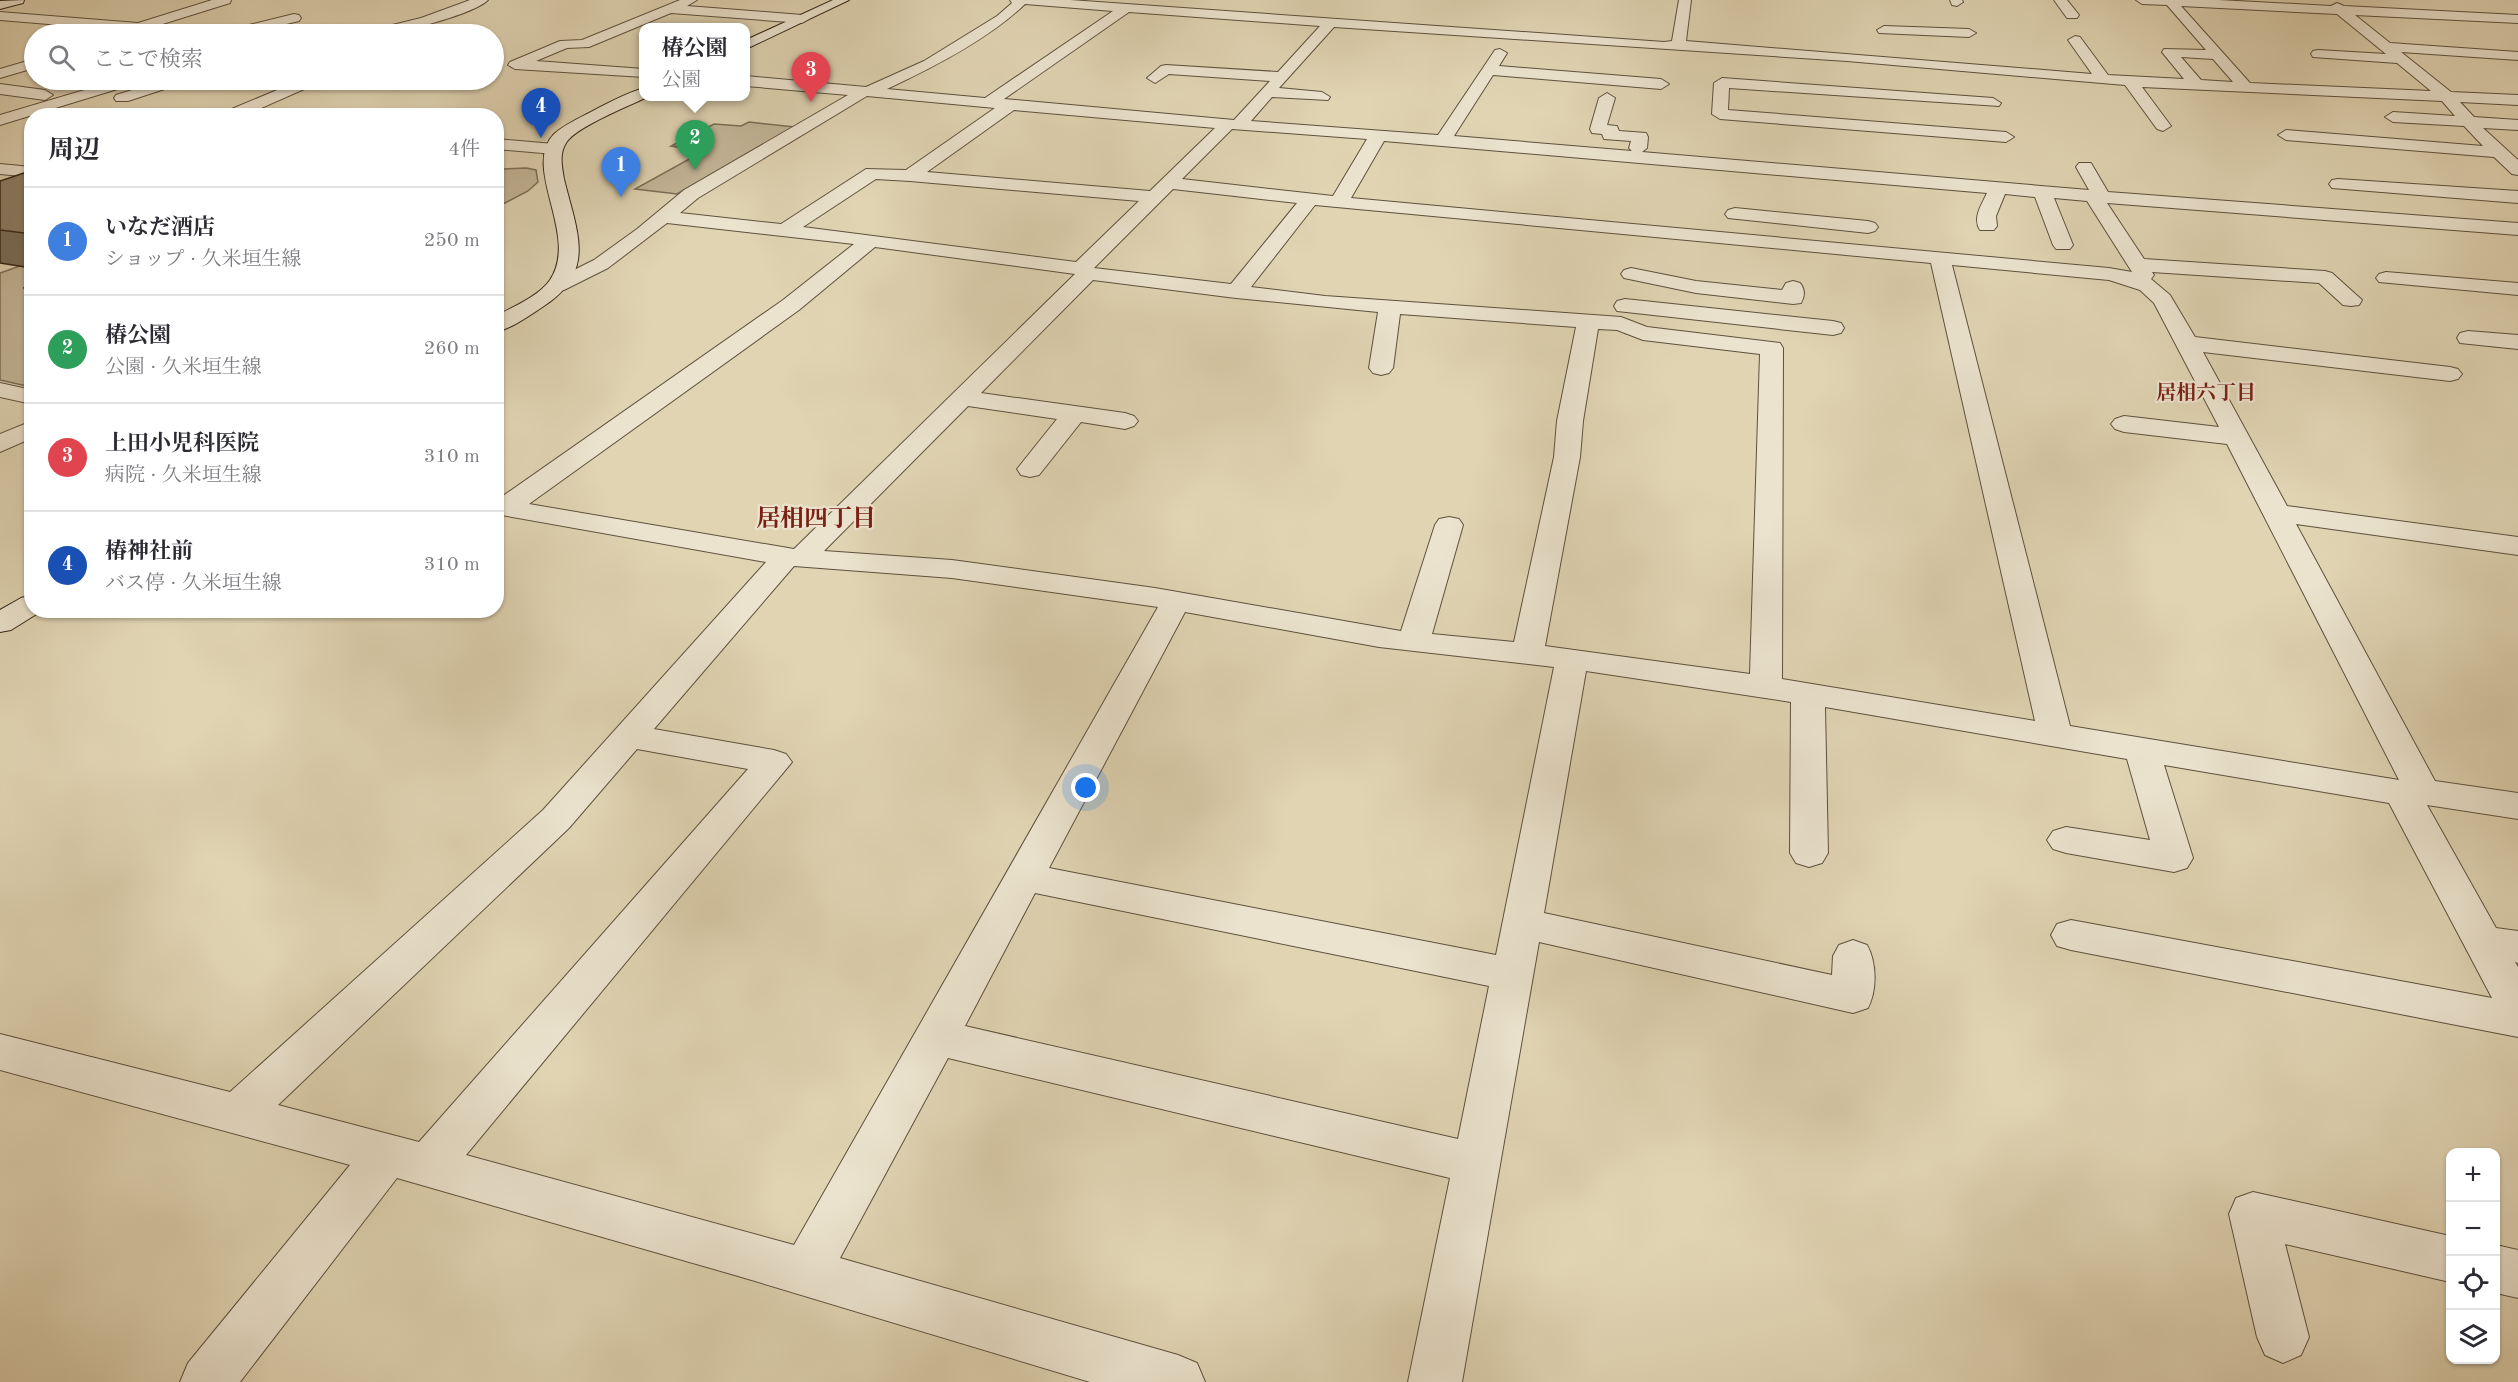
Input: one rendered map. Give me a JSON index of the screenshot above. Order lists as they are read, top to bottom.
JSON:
{
  "districts": ["居相六丁目", "居相四丁目"],
  "page": {
    "popup": ["椿公園", "公園"],
    "search": "ここで検索",
    "pins": [
      "3",
      "4",
      "2",
      "1"
    ],
    "heading": ["周辺", "4件"],
    "list": [
      {
        "mark": "1",
        "name": "いなだ酒店",
        "note": "ショップ · 久米垣生線",
        "value": "250 m"
      },
      {
        "mark": "2",
        "name": "椿公園",
        "note": "公園 · 久米垣生線",
        "value": "260 m"
      },
      {
        "mark": "3",
        "name": "上田小児科医院",
        "note": "病院 · 久米垣生線",
        "value": "310 m"
      },
      {
        "mark": "4",
        "name": "椿神社前",
        "note": "バス停 · 久米垣生線",
        "value": "310 m"
      }
    ],
    "map_buttons": ["+", "−"]
  }
}
